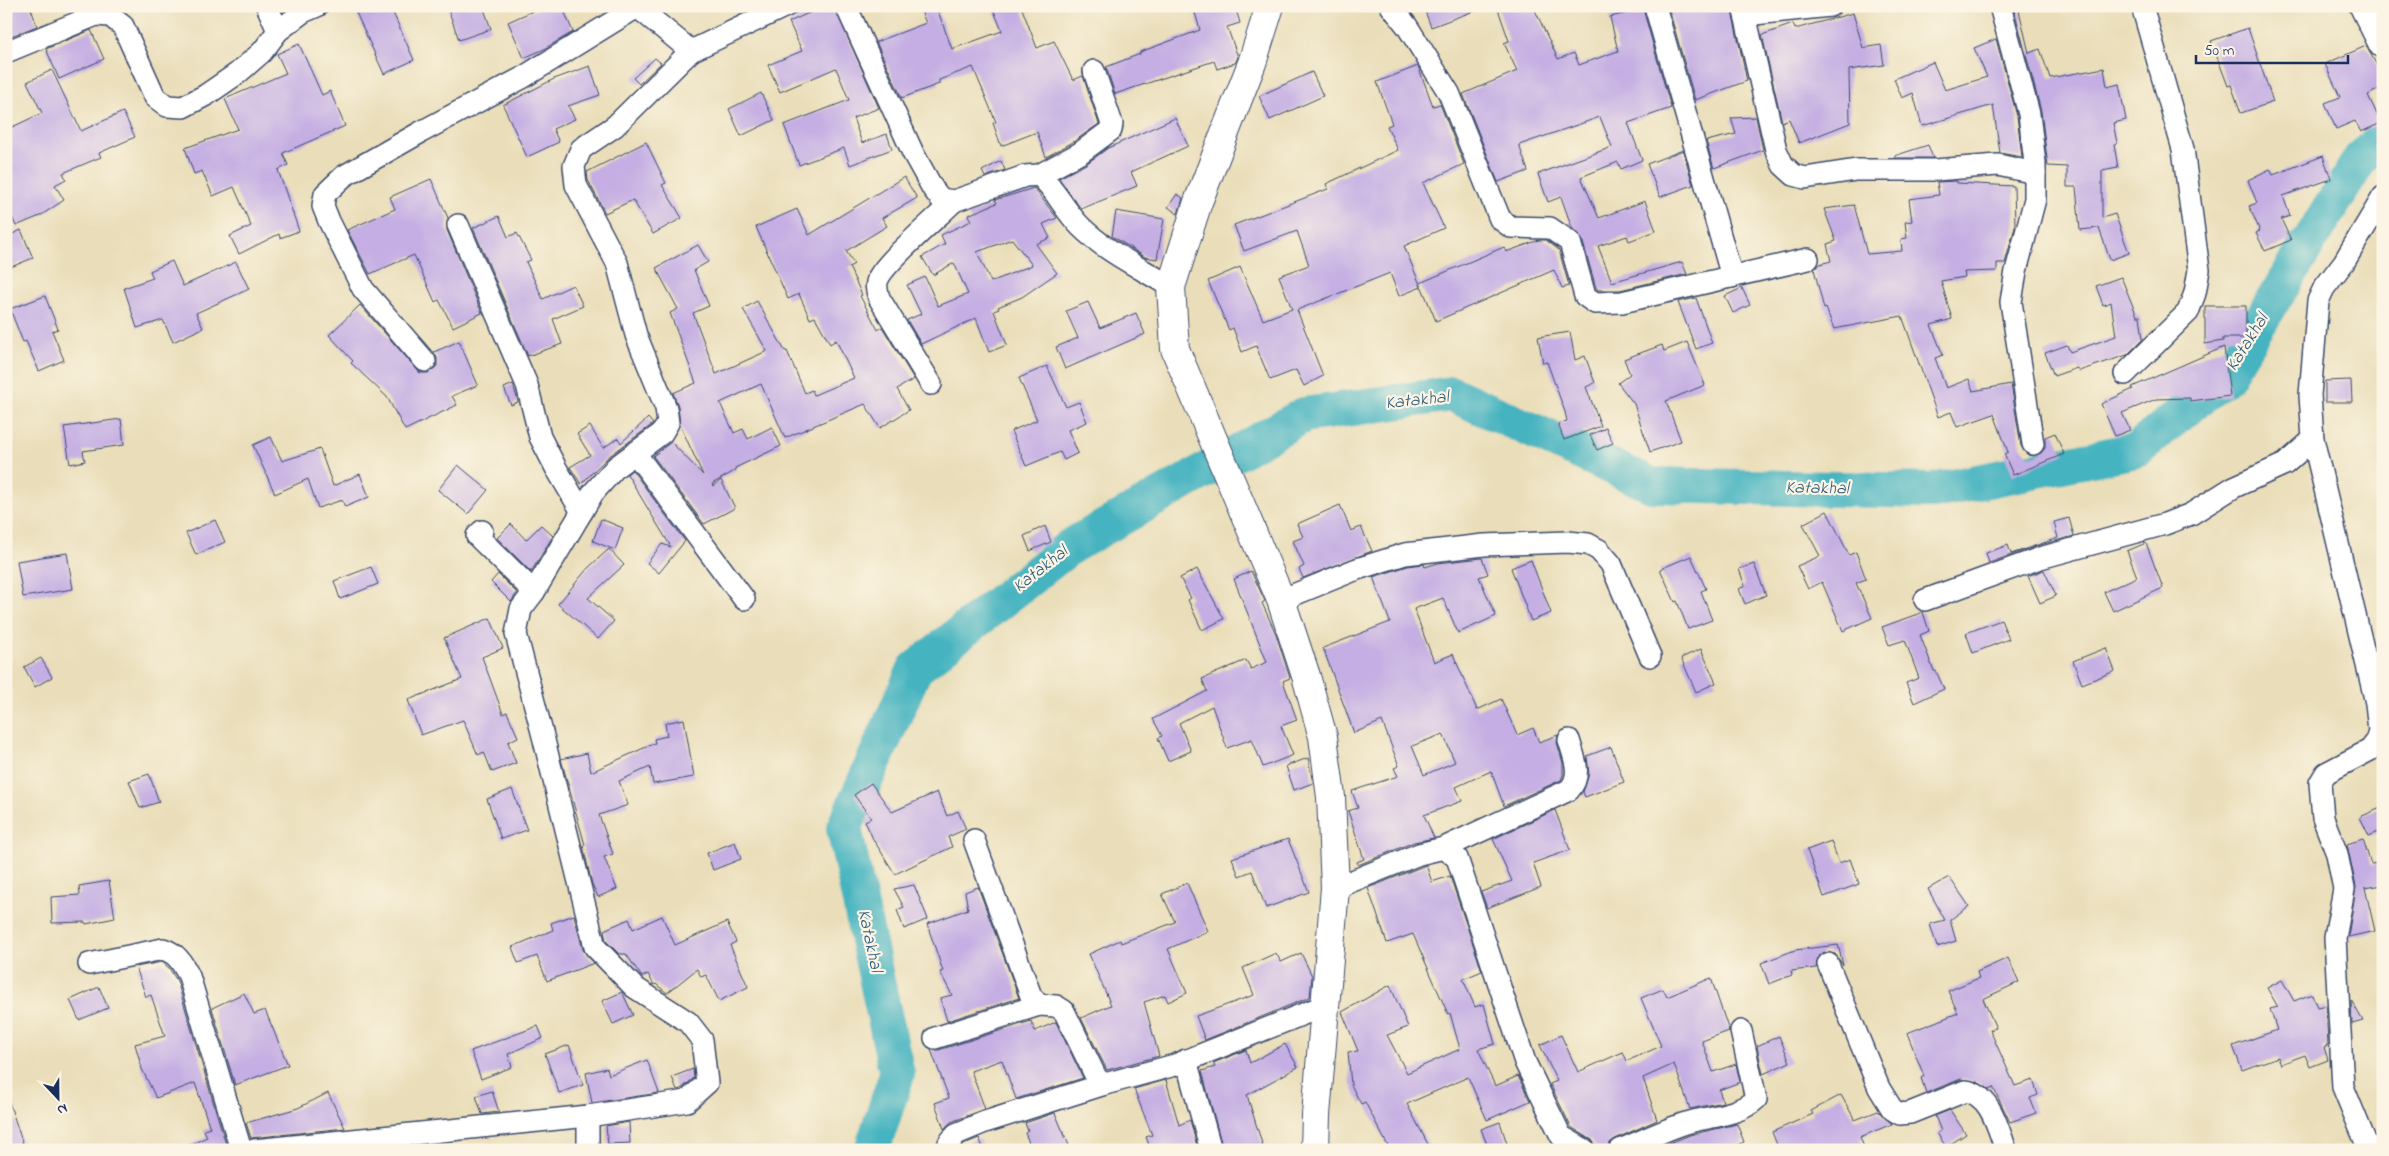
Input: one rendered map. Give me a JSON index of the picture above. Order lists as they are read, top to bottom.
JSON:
{
  "water": ["Katakhal"],
  "scale_bar": "50 m",
  "north": "bottom"
}
